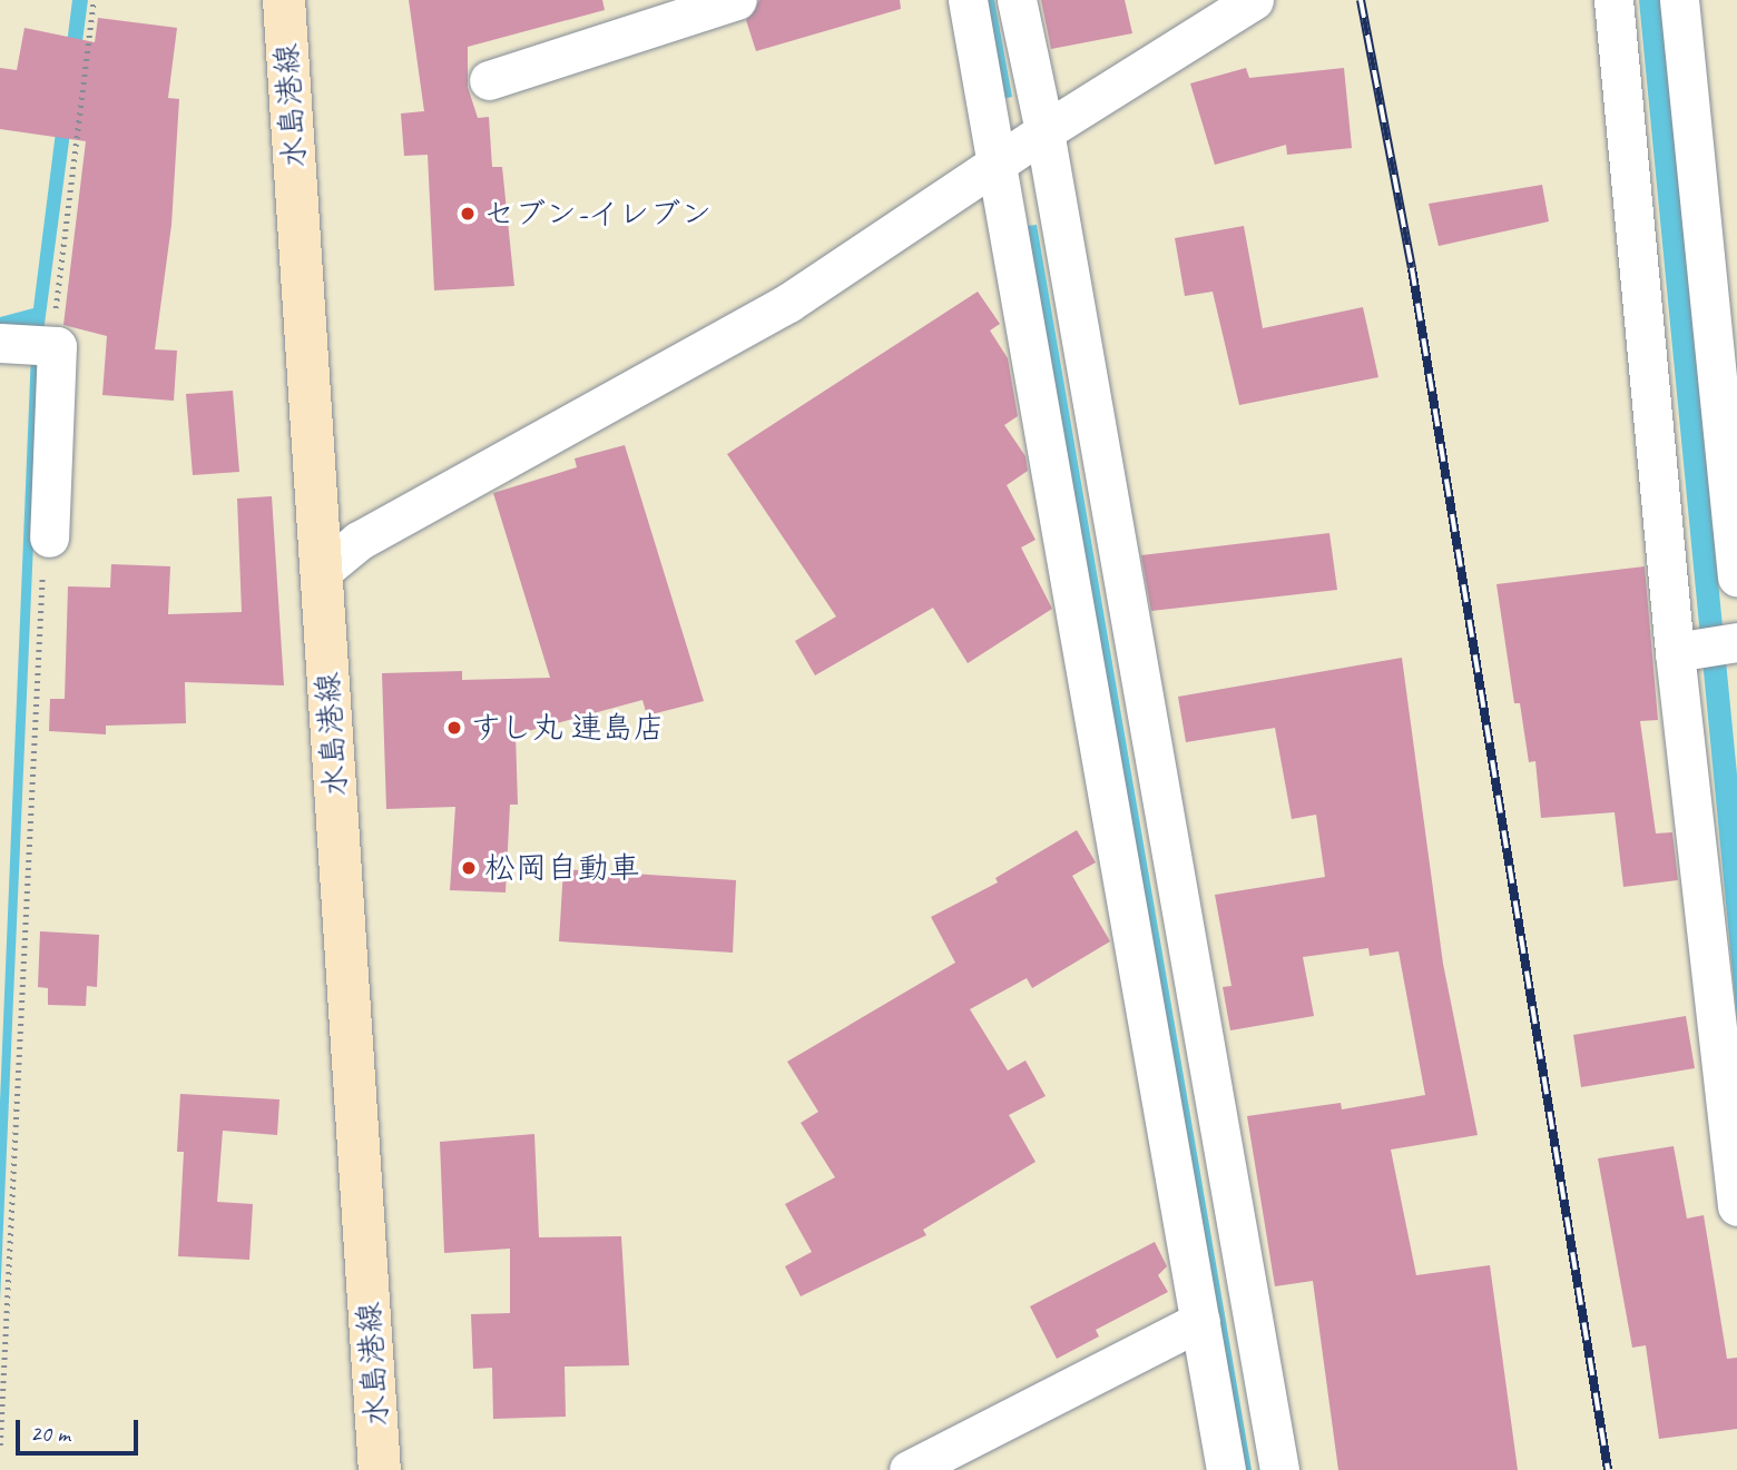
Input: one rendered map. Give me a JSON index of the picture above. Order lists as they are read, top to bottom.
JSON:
{
  "streets": {
    "main road": ["水島港線"]
  },
  "places": ["セブン-イレブン", "すし丸 連島店", "松岡自動車"],
  "scale_bar": "20 m"
}
